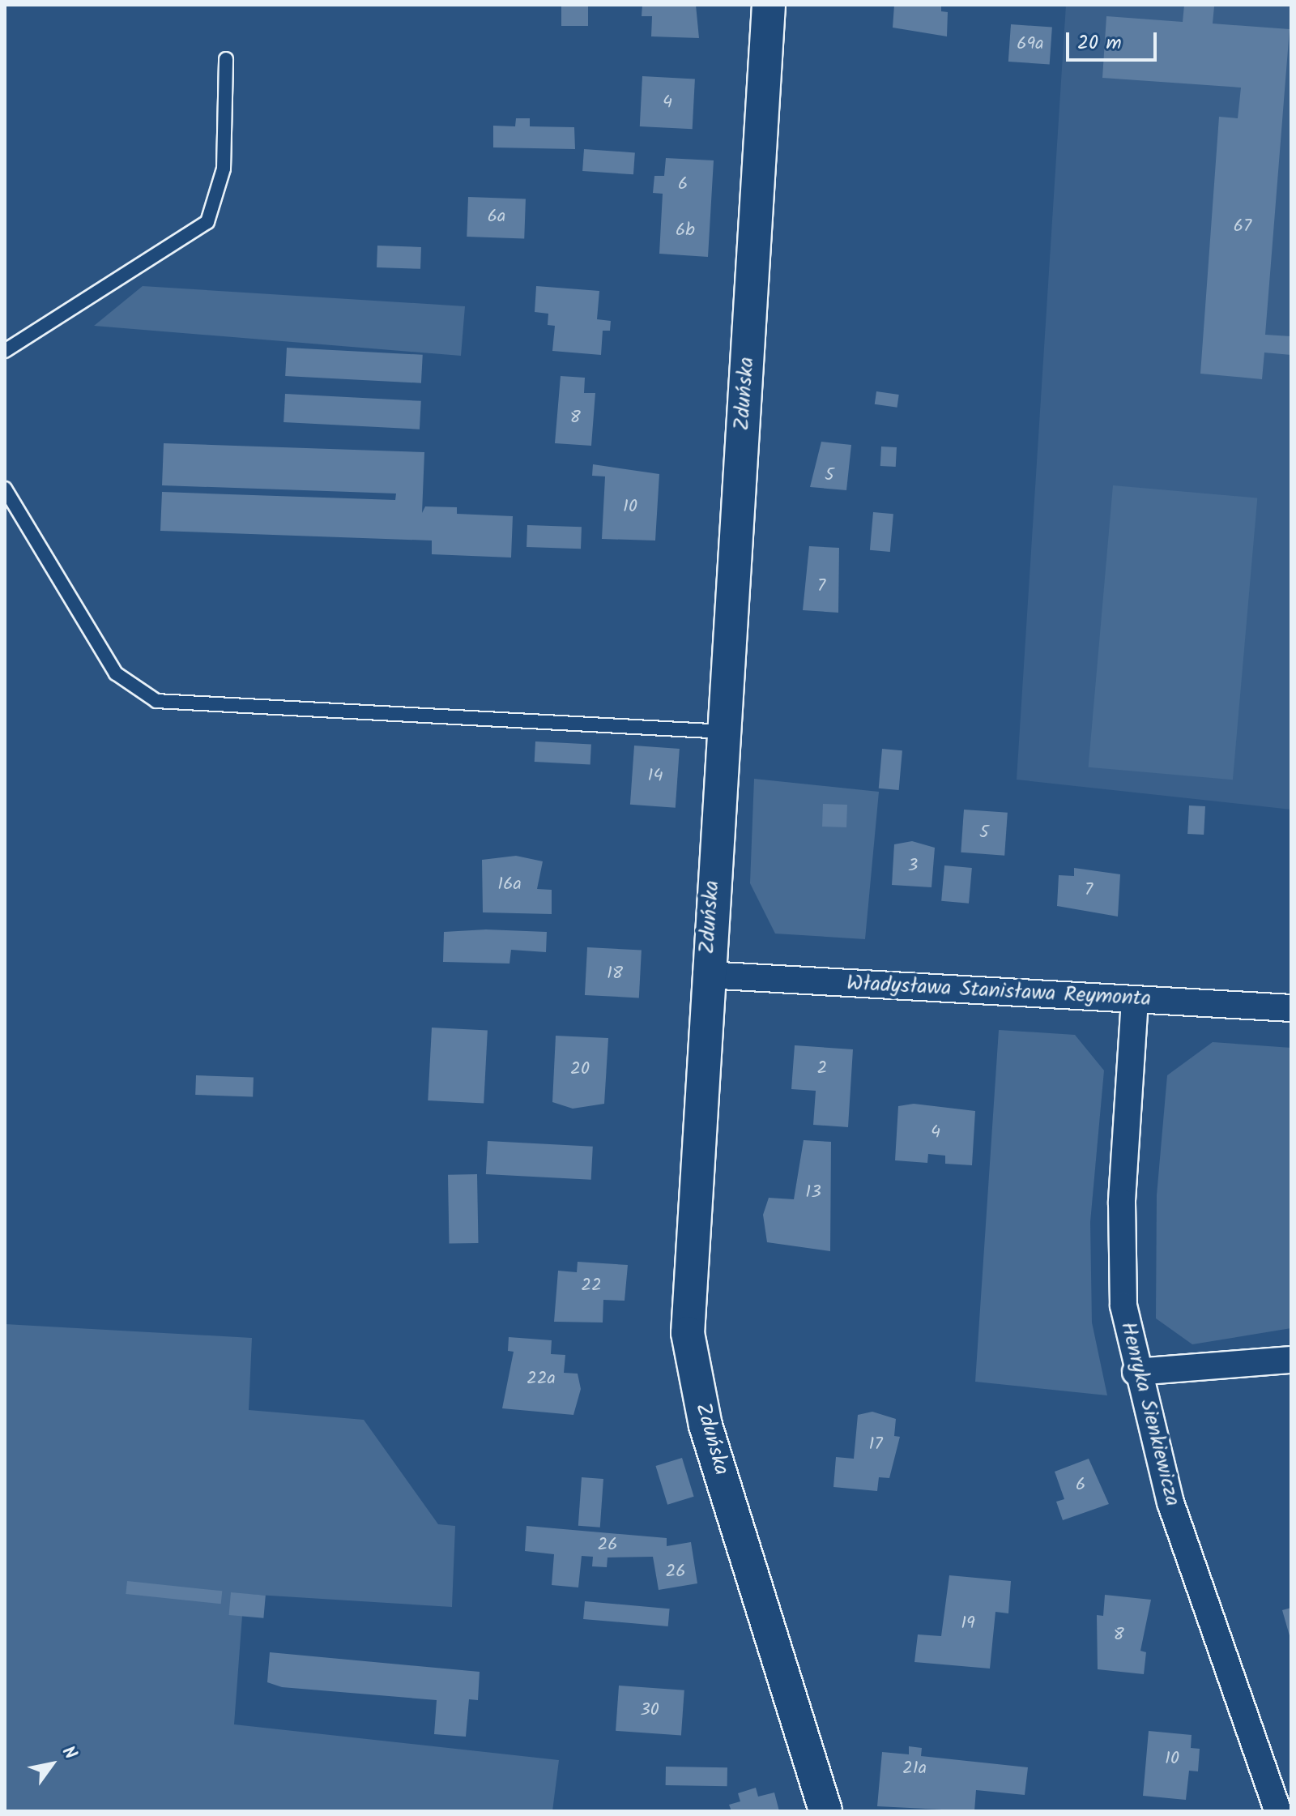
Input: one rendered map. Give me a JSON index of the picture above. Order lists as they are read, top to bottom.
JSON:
{
  "streets": {
    "street": ["Zduńska", "Władysława Stanisława Reymonta", "Henryka Sienkiewicza"]
  },
  "crossings": [
    ["Zduńska", "Władysława Stanisława Reymonta"],
    ["Władysława Stanisława Reymonta", "Henryka Sienkiewicza"]
  ],
  "house_numbers": [
    "69a",
    "4",
    "6",
    "6a",
    "67",
    "6b",
    "8",
    "5",
    "10",
    "7",
    "14",
    "5",
    "3",
    "16a",
    "7",
    "18",
    "2",
    "20",
    "4",
    "13",
    "22",
    "22a",
    "17",
    "6",
    "26",
    "26",
    "19",
    "8",
    "30",
    "10",
    "21a"
  ],
  "scale_bar": "20 m",
  "north": "top right"
}
